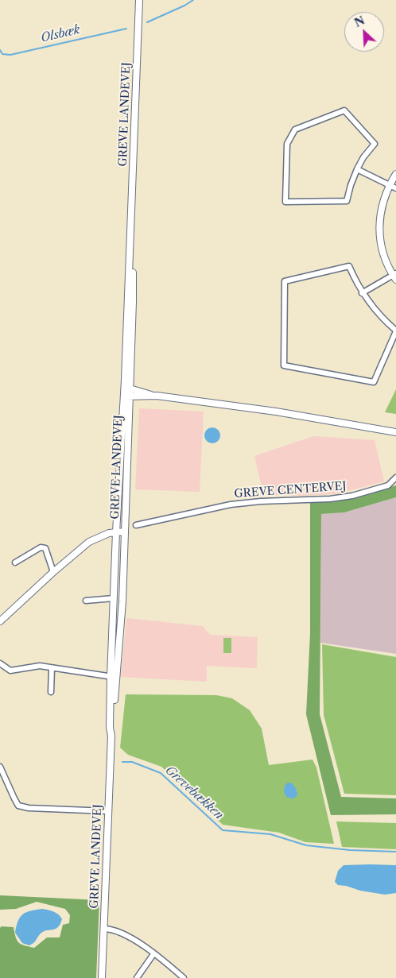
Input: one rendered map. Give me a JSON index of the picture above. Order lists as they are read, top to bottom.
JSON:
{
  "streets": {
    "street": ["GREVE LANDEVEJ", "GREVE CENTERVEJ"]
  },
  "water": ["Olsbæk", "Grevebækken"],
  "north": "top left"
}
